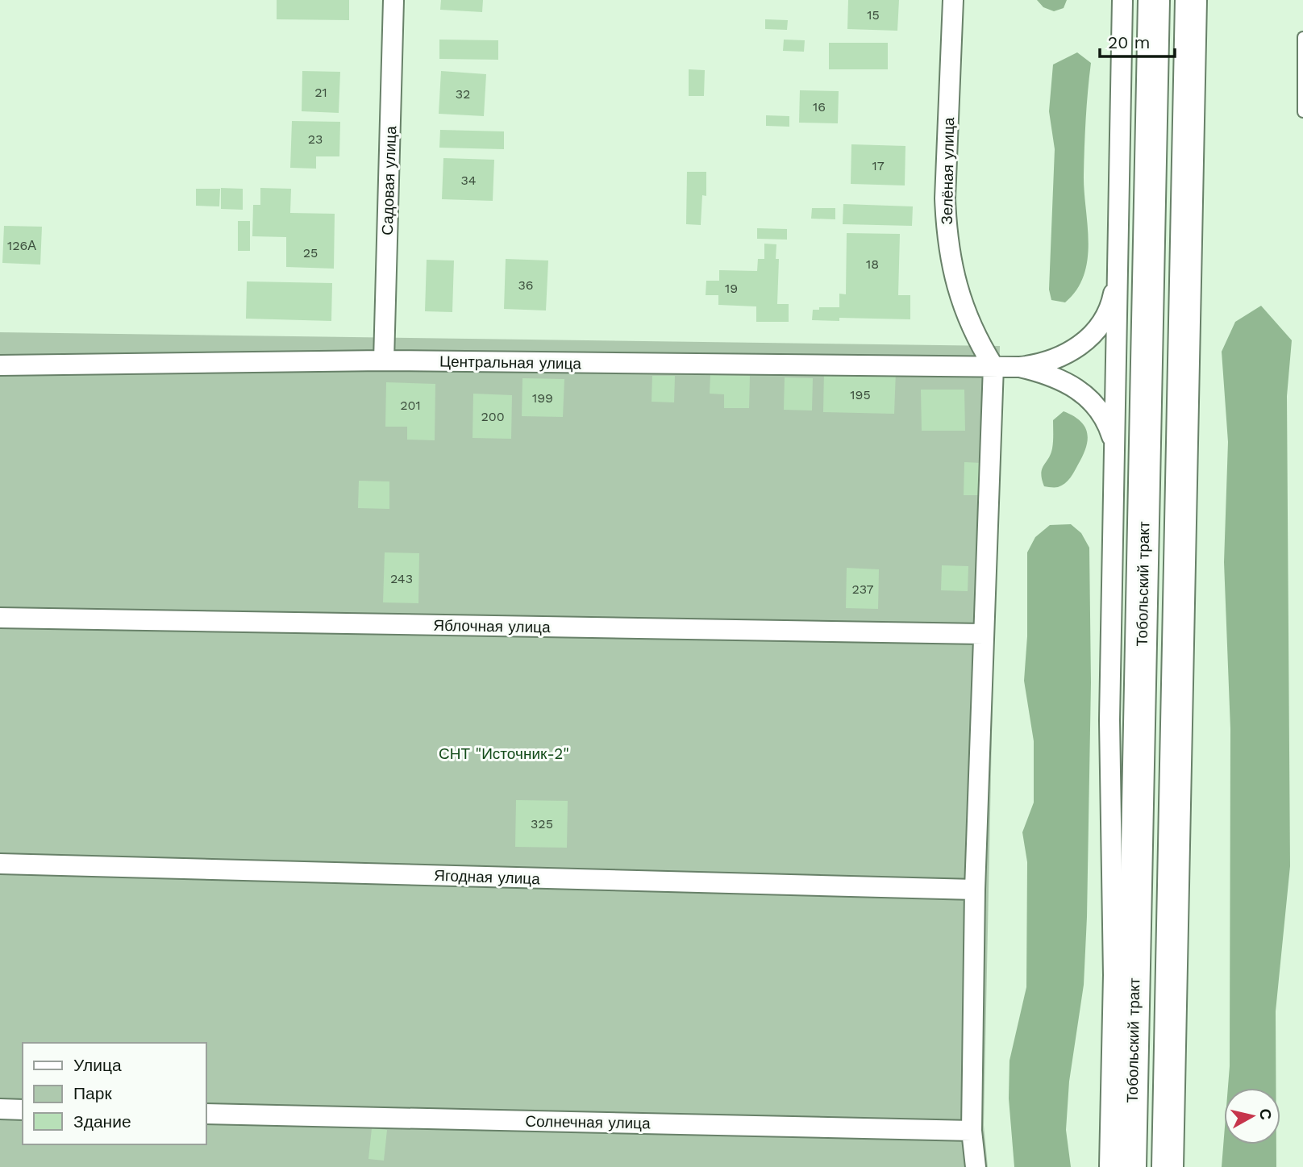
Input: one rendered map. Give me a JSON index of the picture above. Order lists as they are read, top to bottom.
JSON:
{
  "streets": {
    "highway": ["Тобольский тракт"],
    "street": [
      "Зелёная улица",
      "Садовая улица",
      "Центральная улица",
      "Яблочная улица",
      "Ягодная улица",
      "Солнечная улица"
    ]
  },
  "crossings": [
    ["Зелёная улица", "Центральная улица"],
    ["Садовая улица", "Центральная улица"]
  ],
  "parks": ["СНТ \"Источник-2\""],
  "house_numbers": [
    "15",
    "21",
    "32",
    "16",
    "23",
    "17",
    "34",
    "126А",
    "25",
    "18",
    "36",
    "19",
    "195",
    "199",
    "201",
    "200",
    "243",
    "237",
    "325"
  ],
  "legend": ["Улица", "Парк", "Здание"],
  "scale_bar": "20 m",
  "north": "right"
}
